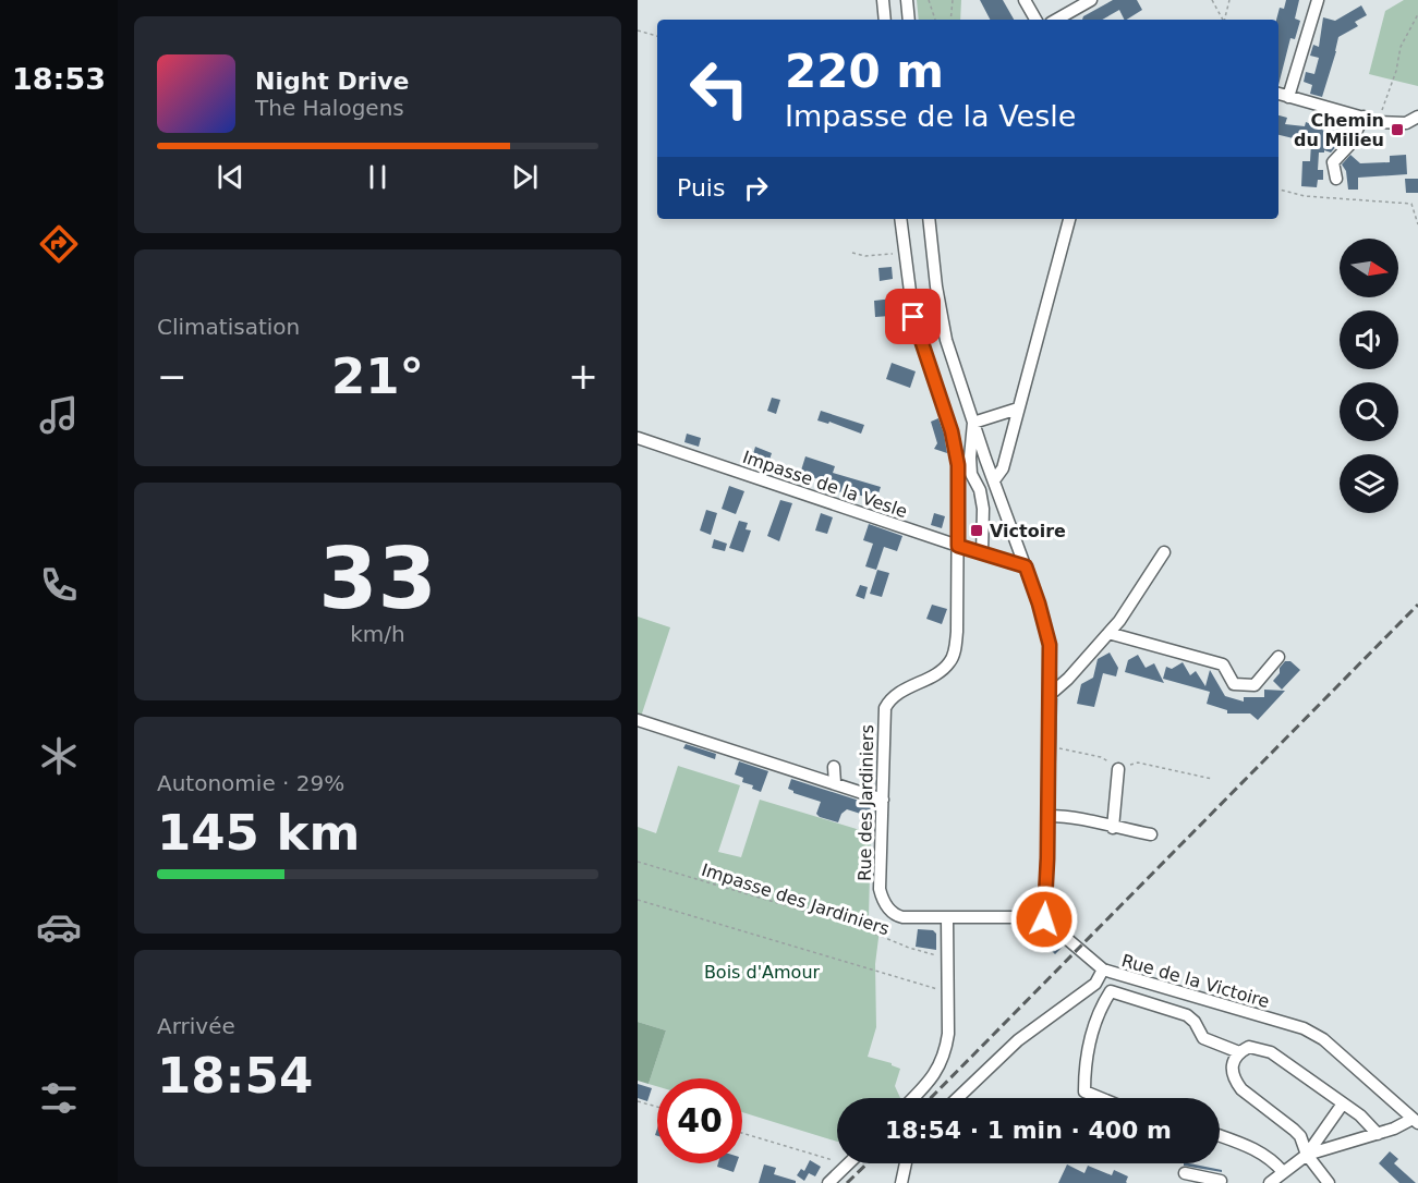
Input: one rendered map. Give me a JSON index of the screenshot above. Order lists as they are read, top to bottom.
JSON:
{
  "streets": {
    "street": ["Impasse de la Vesle", "Rue des Jardiniers", "Rue de la Victoire"],
    "path": ["Impasse des Jardiniers"]
  },
  "crossings": [
    ["Impasse de la Vesle", "Rue des Jardiniers"],
    ["Rue des Jardiniers", "Rue de la Victoire"]
  ],
  "parks": ["Bois d'Amour"],
  "places": {
    "transit": ["Chemin du Milieu", "Victoire"]
  },
  "north": "right",
  "page": {
    "tabs": "18:53",
    "turn": ["220 m", "Impasse de la Vesle"],
    "song": ["Night Drive", "The Halogens"],
    "then": "Puis",
    "tile": [
      "Climatisation",
      ["33", "km/h"],
      ["Autonomie · 29%", "145 km"],
      ["Arrivée", "18:54"]
    ],
    "heat": ["−", "21°", "+"],
    "limit": "40",
    "trip": "18:54 · 1 min · 400 m"
  }
}
